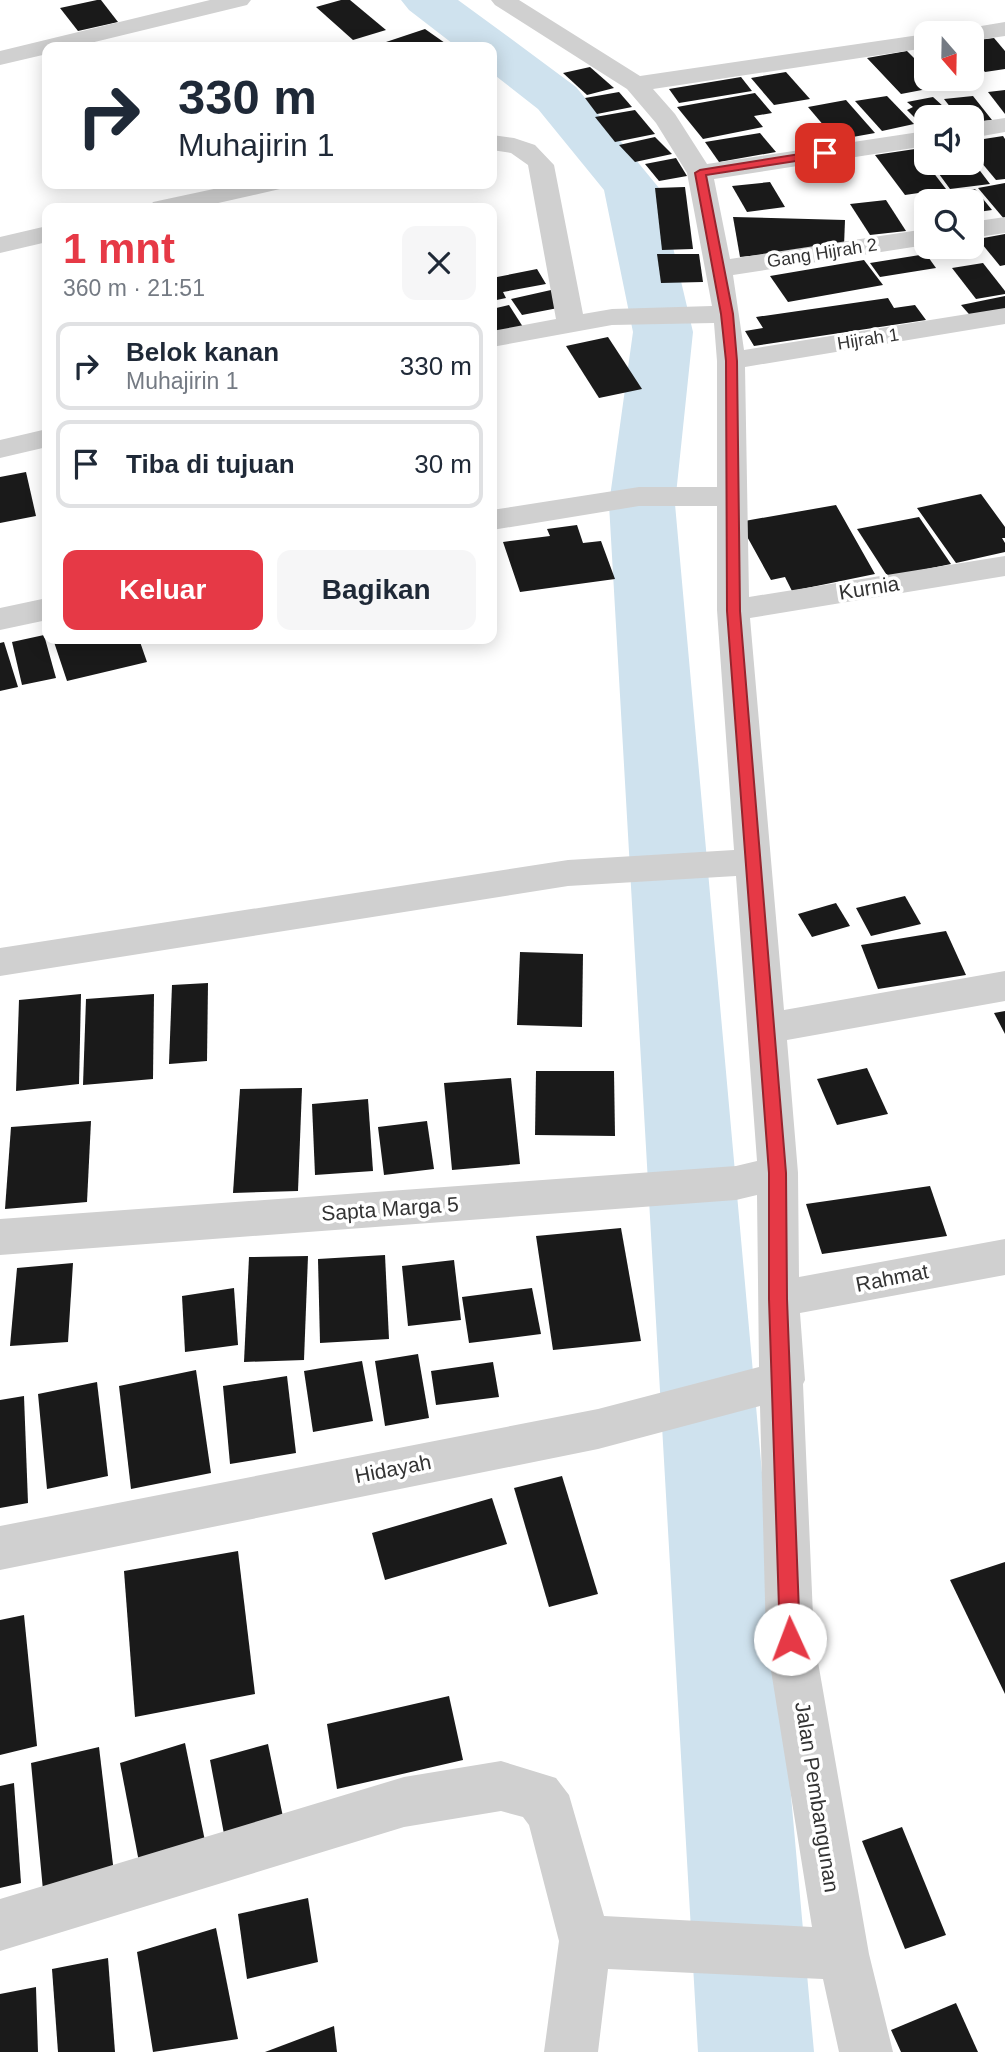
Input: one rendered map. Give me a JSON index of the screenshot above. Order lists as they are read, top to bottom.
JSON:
{
  "streets": {
    "street": [
      "Gang Hijrah 2",
      "Hijrah 1",
      "Kurnia",
      "Sapta Marga 5",
      "Rahmat",
      "Hidayah",
      "Jalan Pembangunan"
    ]
  },
  "crossings": [
    ["Gang Hijrah 2", "Jalan Pembangunan"],
    ["Hijrah 1", "Jalan Pembangunan"],
    ["Kurnia", "Jalan Pembangunan"],
    ["Sapta Marga 5", "Jalan Pembangunan"],
    ["Rahmat", "Jalan Pembangunan"],
    ["Hidayah", "Jalan Pembangunan"]
  ],
  "north": "bottom",
  "page": {
    "turn": ["330 m", "Muhajirin 1"],
    "heading": ["1 mnt", "360 m · 21:51"],
    "list": [
      {
        "name": "Belok kanan",
        "note": "Muhajirin 1",
        "value": "330 m"
      },
      {
        "name": "Tiba di tujuan",
        "value": "30 m"
      }
    ],
    "buttons": ["Keluar", "Bagikan"]
  }
}
